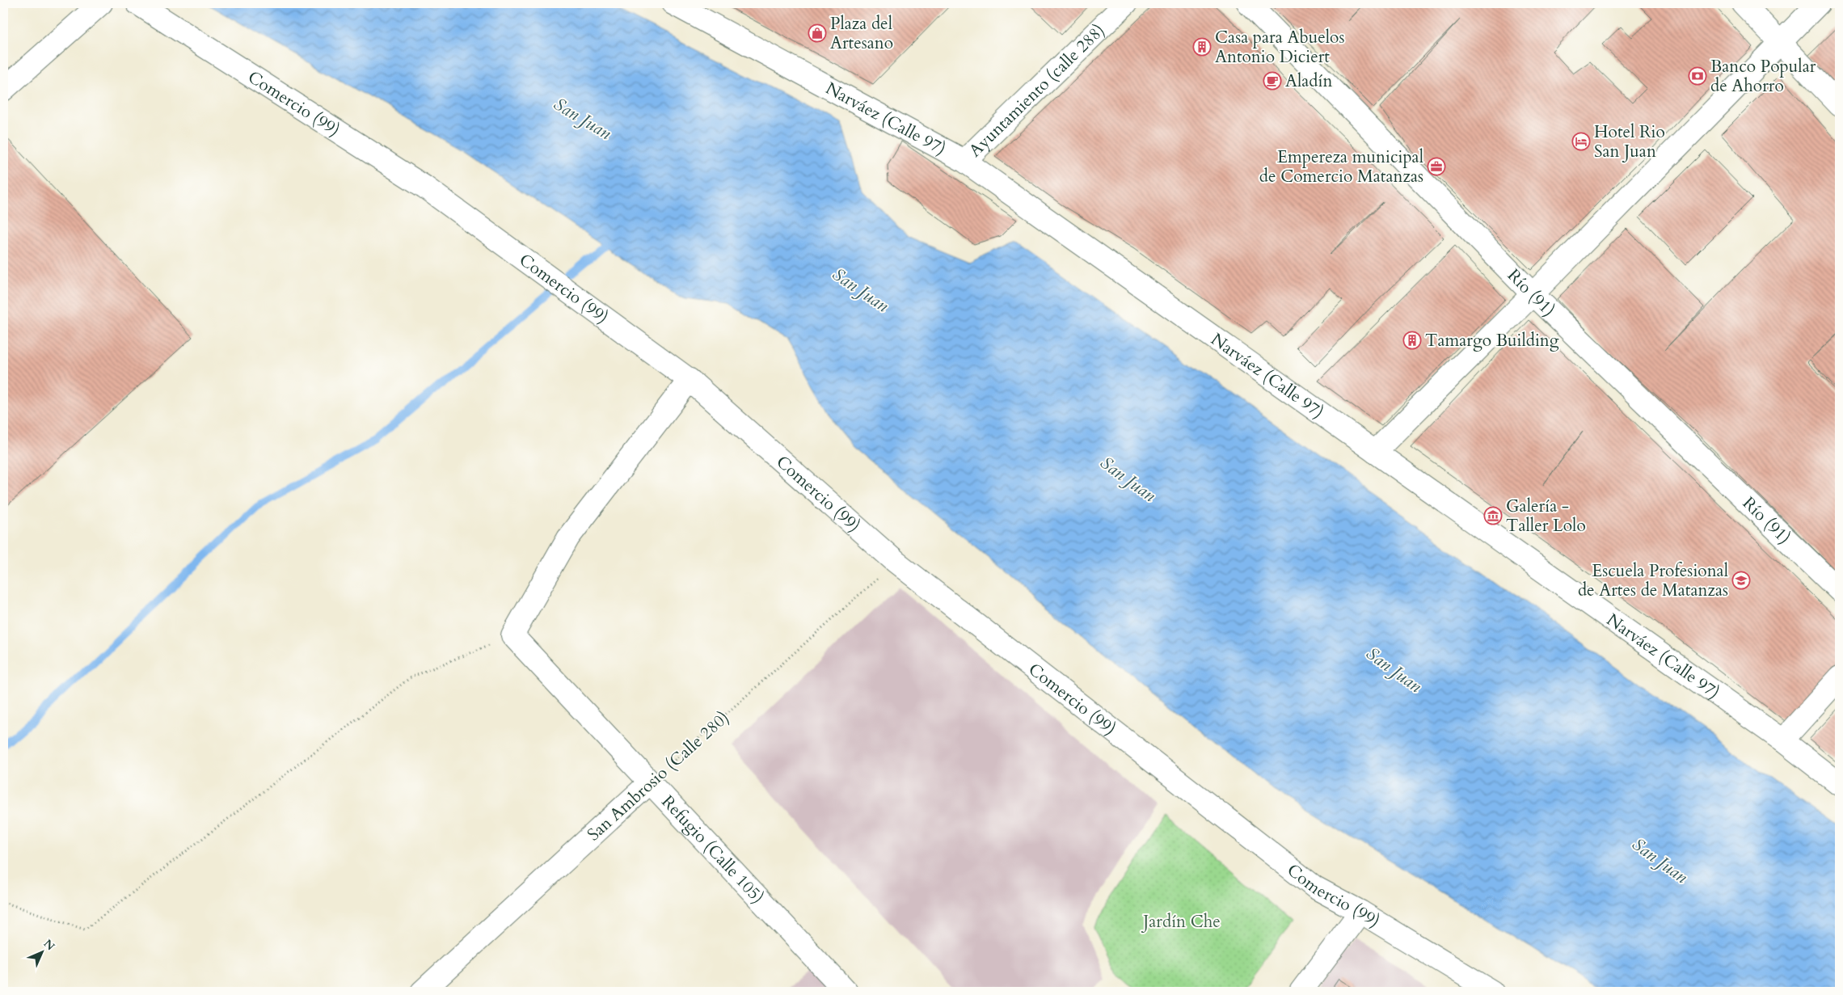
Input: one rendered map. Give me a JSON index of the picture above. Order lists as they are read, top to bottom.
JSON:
{
  "streets": {
    "street": [
      "Ayuntamiento (calle 288)",
      "Comercio (99)",
      "Narváez (Calle 97)",
      "Río (91)",
      "San Ambrosio (Calle 280)",
      "Refugio (Calle 105)"
    ]
  },
  "crossings": [
    ["Ayuntamiento (calle 288)", "Narváez (Calle 97)"],
    ["Comercio (99)", "San Ambrosio (Calle 280)"],
    ["San Ambrosio (Calle 280)", "Refugio (Calle 105)"]
  ],
  "water": ["San Juan"],
  "parks": ["Jardín Che"],
  "places": {
    "shop": ["Plaza del Artesano"],
    "building": ["Casa para Abuelos Antonio Diciert", "Tamargo Building"],
    "bank": ["Banco Popular de Ahorro"],
    "cafe": ["Aladín"],
    "hotel": ["Hotel Rio San Juan"],
    "office": ["Empereza municipal de Comercio Matanzas"],
    "museum": ["Galería - Taller Lolo"],
    "school or university": ["Escuela Profesional de Artes de Matanzas"]
  },
  "north": "top right"
}
